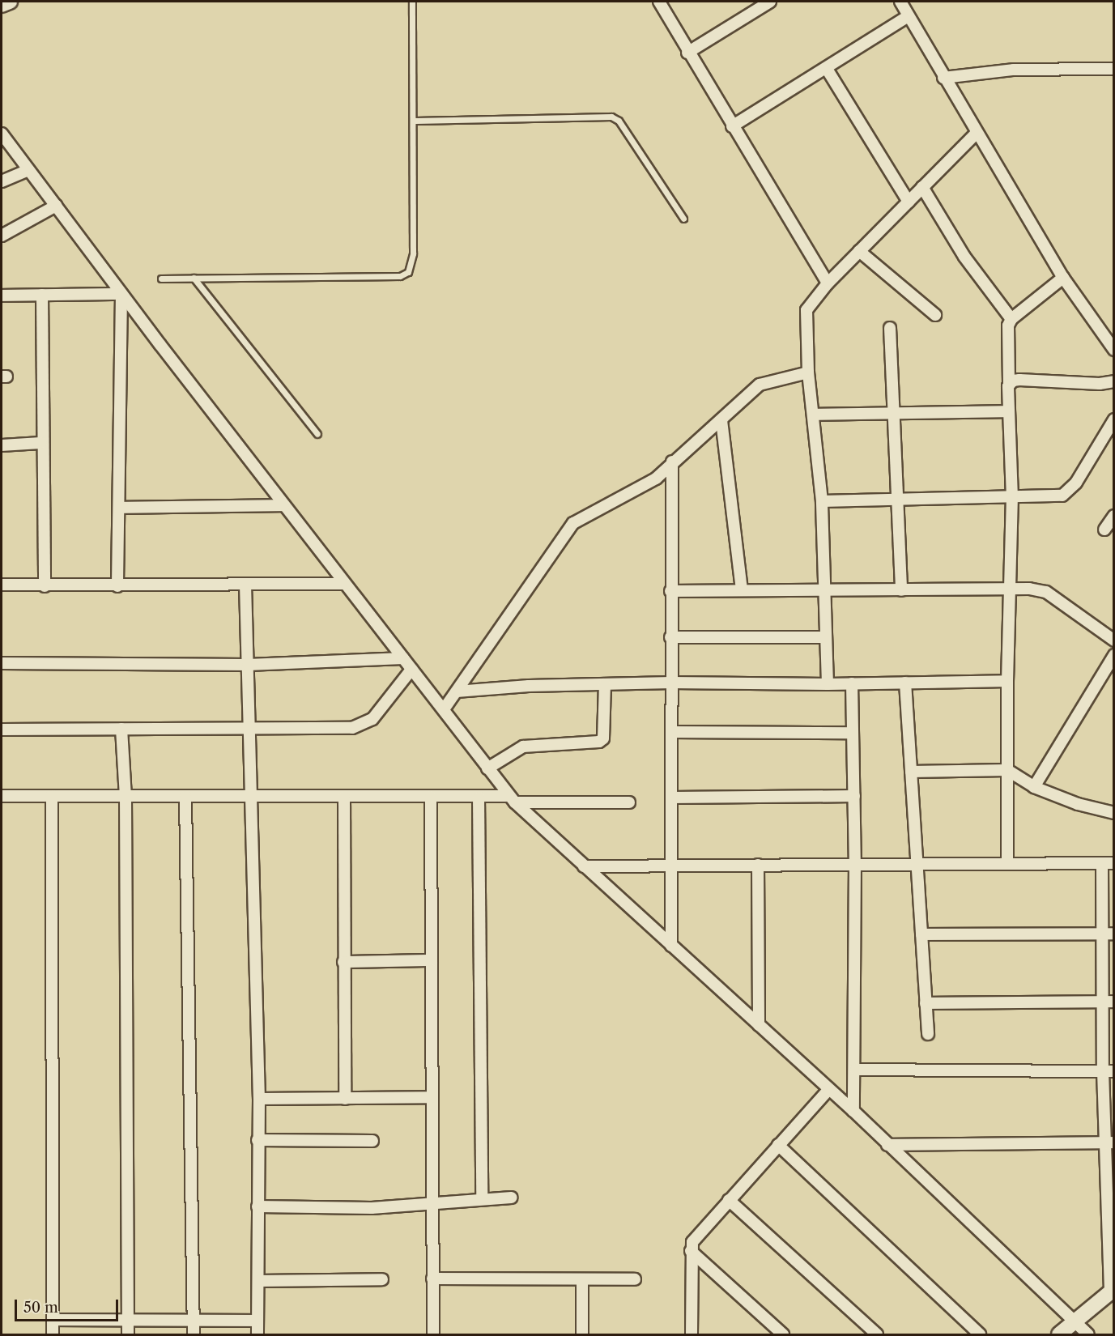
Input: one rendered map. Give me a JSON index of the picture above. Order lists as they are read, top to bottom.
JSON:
{
  "scale_bar": "50 m"
}
